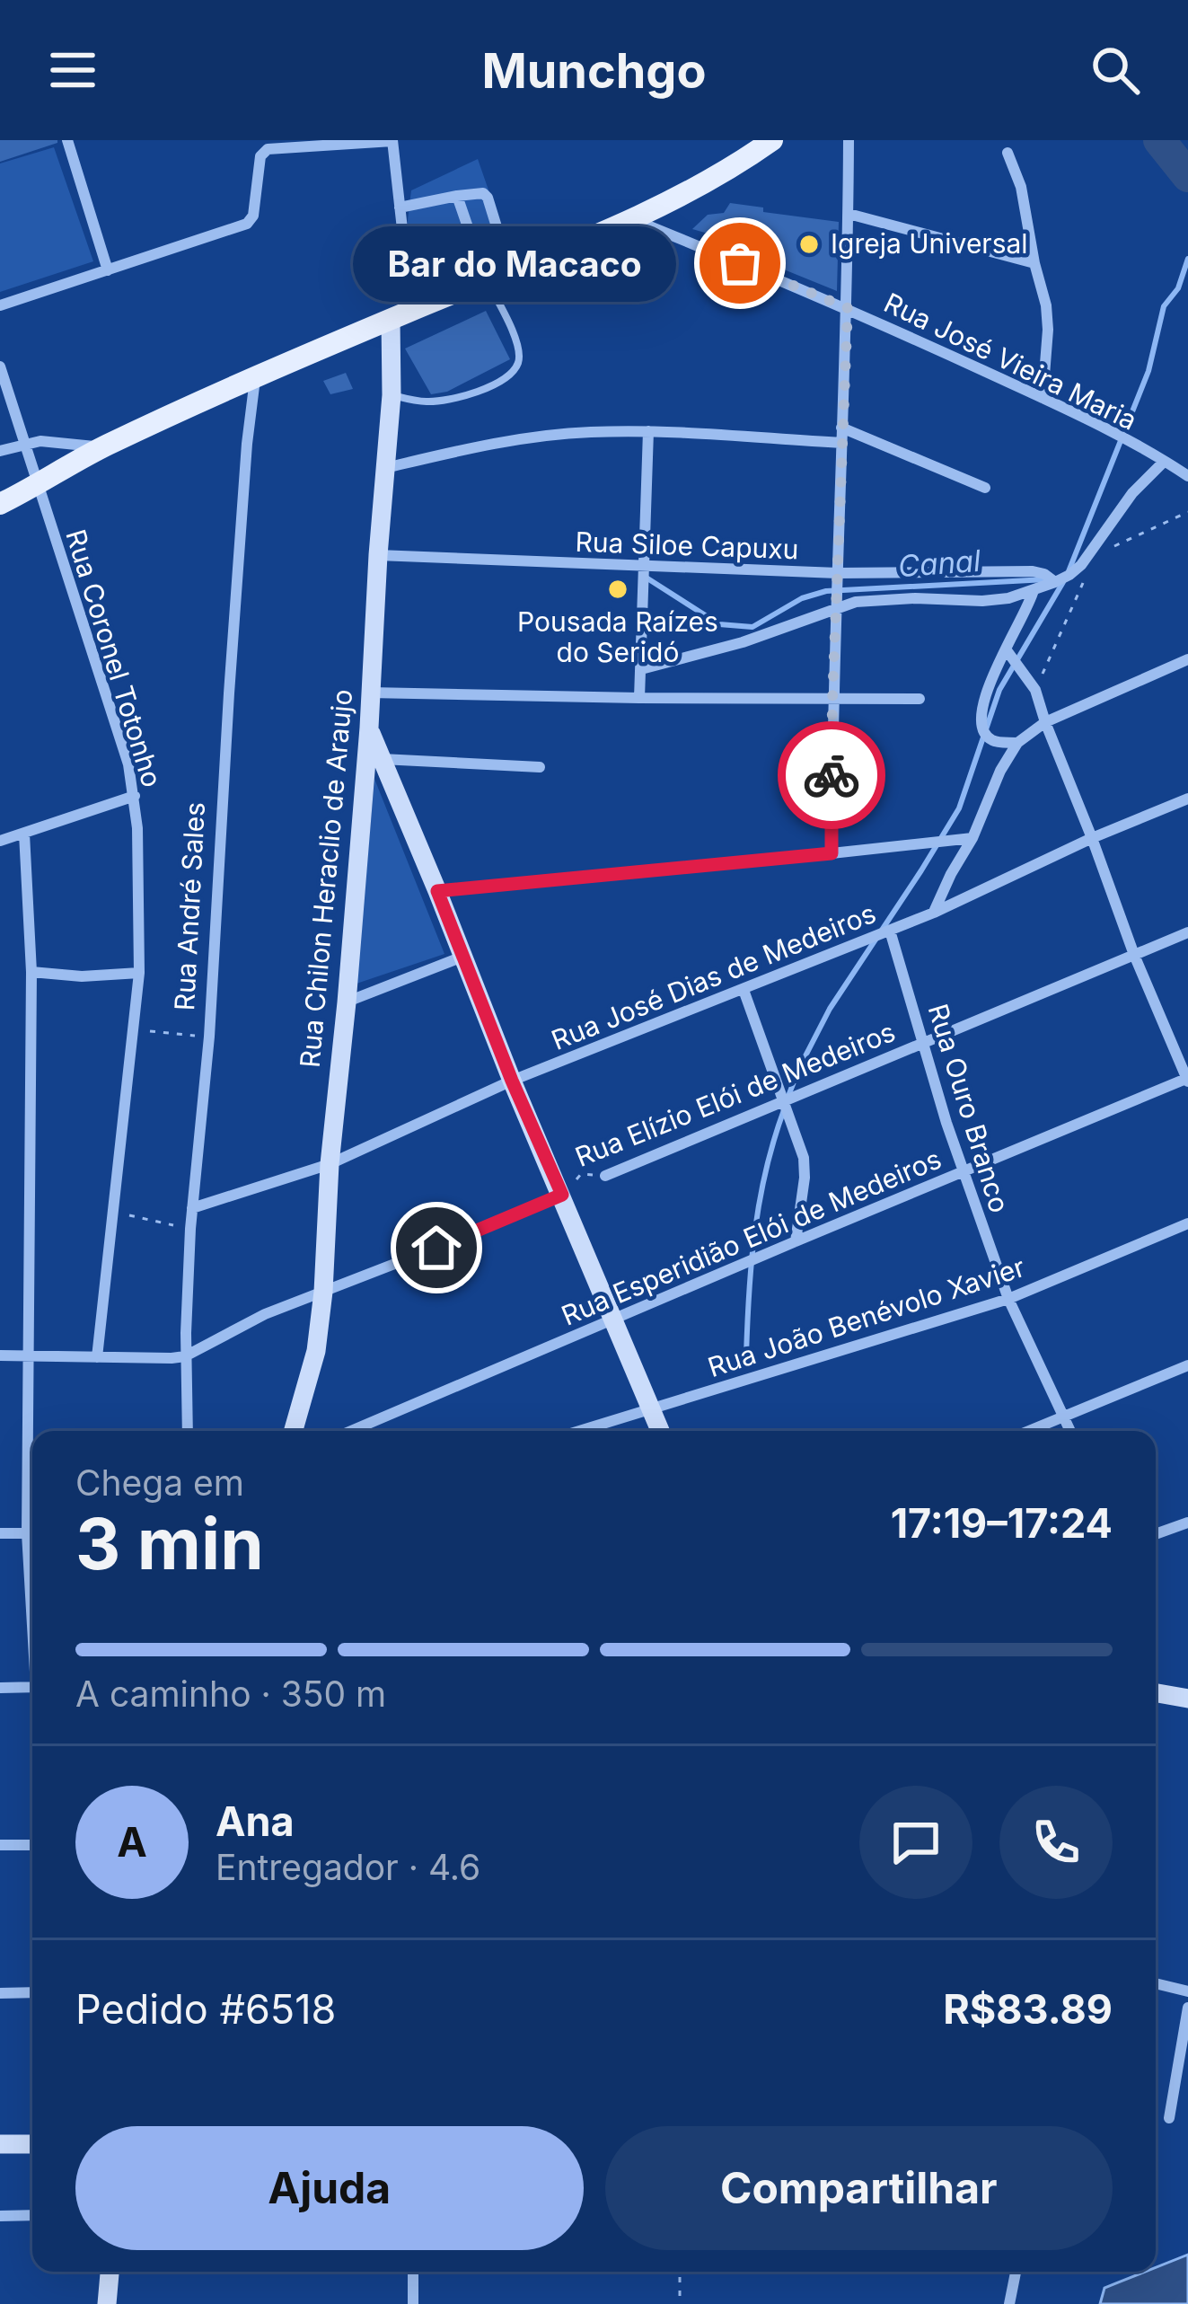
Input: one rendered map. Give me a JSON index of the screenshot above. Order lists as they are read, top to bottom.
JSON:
{
  "streets": {
    "main road": ["Rua Chilon Heraclio de Araujo"],
    "street": [
      "Rua José Vieira Maria",
      "Rua Siloe Capuxu",
      "Rua Coronel Totonho",
      "Rua André Sales",
      "Rua José Dias de Medeiros",
      "Rua Elízio Elói de Medeiros",
      "Rua Ouro Branco",
      "Rua Esperidião Elói de Medeiros",
      "Rua João Benévolo Xavier"
    ]
  },
  "crossings": [
    ["Rua Siloe Capuxu", "Rua Chilon Heraclio de Araujo"],
    ["Rua Chilon Heraclio de Araujo", "Rua José Dias de Medeiros"],
    ["Rua Chilon Heraclio de Araujo", "Rua Elízio Elói de Medeiros"],
    ["Rua André Sales", "Rua José Dias de Medeiros"],
    ["Rua André Sales", "Rua Elízio Elói de Medeiros"],
    ["Rua José Dias de Medeiros", "Rua Ouro Branco"],
    ["Rua Elízio Elói de Medeiros", "Rua Ouro Branco"],
    ["Rua Ouro Branco", "Rua Esperidião Elói de Medeiros"],
    ["Rua Ouro Branco", "Rua João Benévolo Xavier"]
  ],
  "water": ["Canal"],
  "places": ["Igreja Universal", "Bar do Macaco", "Pousada Raízes do Seridó"],
  "page": {
    "header": "Munchgo",
    "bubble": "Bar do Macaco",
    "heading": ["3 min", "Chega em", "17:19–17:24"],
    "panel": [
      "Ana",
      "Entregador · 4.6",
      "Pedido #6518",
      "R$83.89"
    ],
    "bar": "A caminho · 350 m",
    "round": "A",
    "buttons": ["Ajuda", "Compartilhar"]
  }
}
